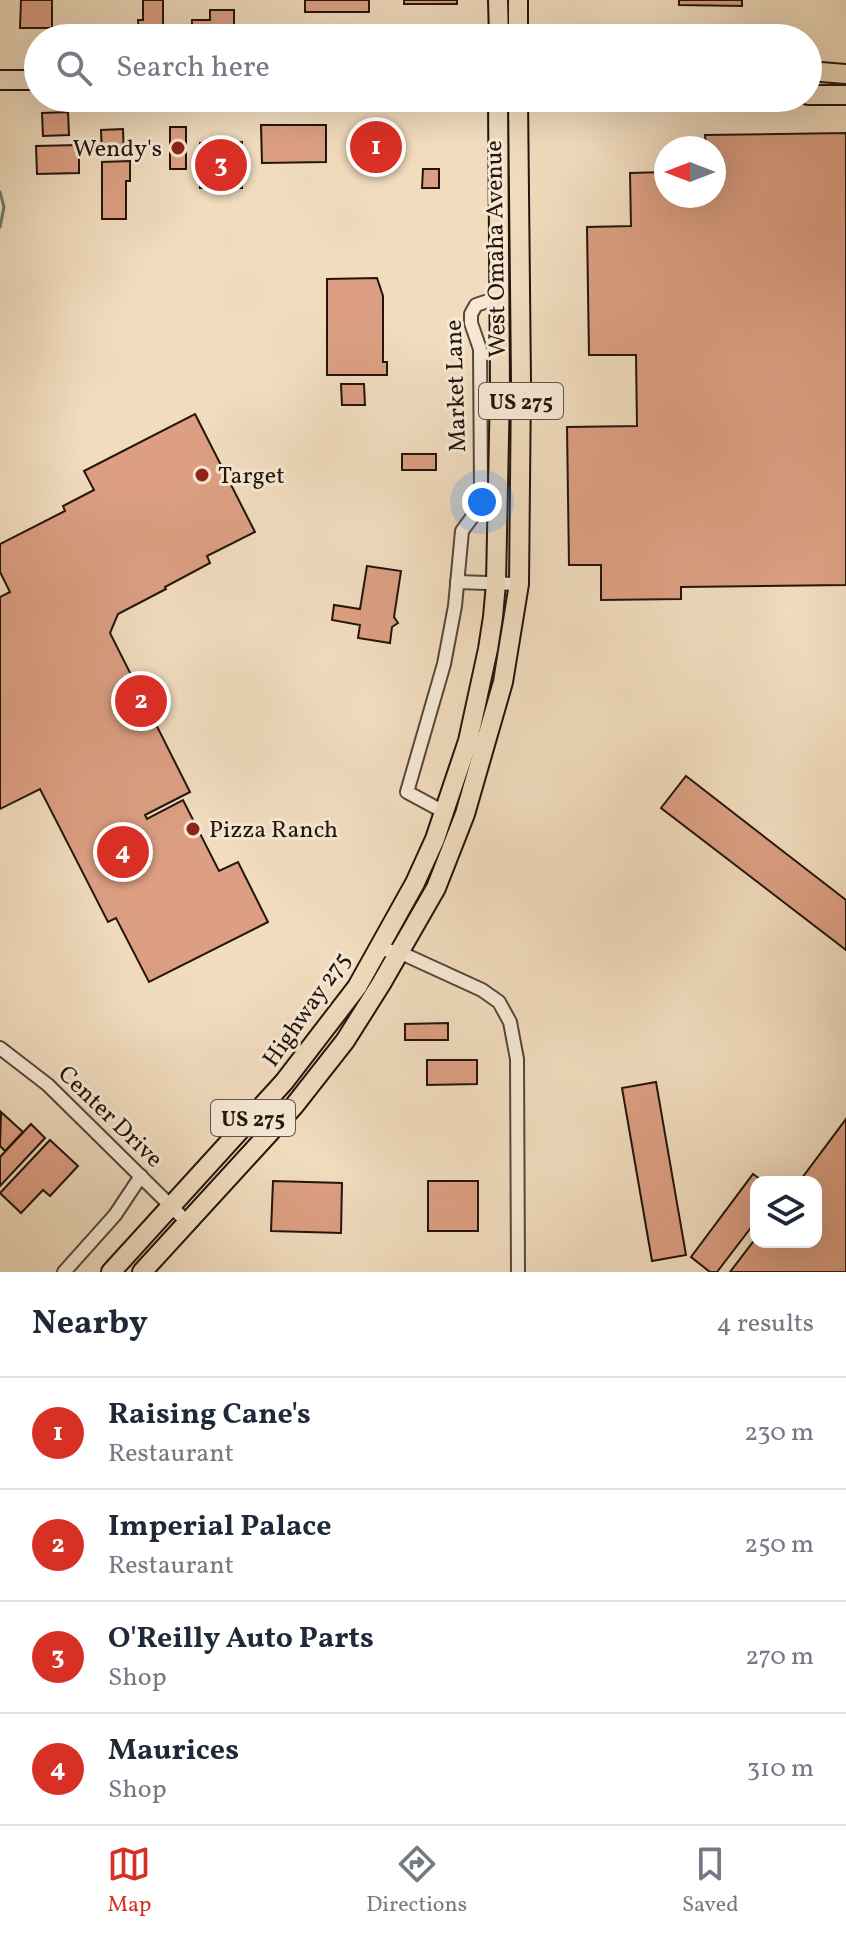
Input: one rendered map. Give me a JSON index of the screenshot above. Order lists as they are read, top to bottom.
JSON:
{
  "streets": {
    "highway": ["West Omaha Avenue", "US 275", "Highway 275"],
    "street": ["Market Lane", "Center Drive"]
  },
  "crossings": [
    ["West Omaha Avenue", "Market Lane"],
    ["West Omaha Avenue", "Highway 275"],
    ["Highway 275", "Center Drive"]
  ],
  "places": ["Wendy's", "Target", "Pizza Ranch"],
  "north": "left",
  "page": {
    "search": "Search here",
    "pins": [
      "1",
      "3",
      "2",
      "4"
    ],
    "heading": ["Nearby", "4 results"],
    "list": [
      {
        "mark": "1",
        "name": "Raising Cane's",
        "note": "Restaurant",
        "value": "230 m"
      },
      {
        "mark": "2",
        "name": "Imperial Palace",
        "note": "Restaurant",
        "value": "250 m"
      },
      {
        "mark": "3",
        "name": "O'Reilly Auto Parts",
        "note": "Shop",
        "value": "270 m"
      },
      {
        "mark": "4",
        "name": "Maurices",
        "note": "Shop",
        "value": "310 m"
      }
    ],
    "nav": ["Map", "Directions", "Saved"]
  }
}
